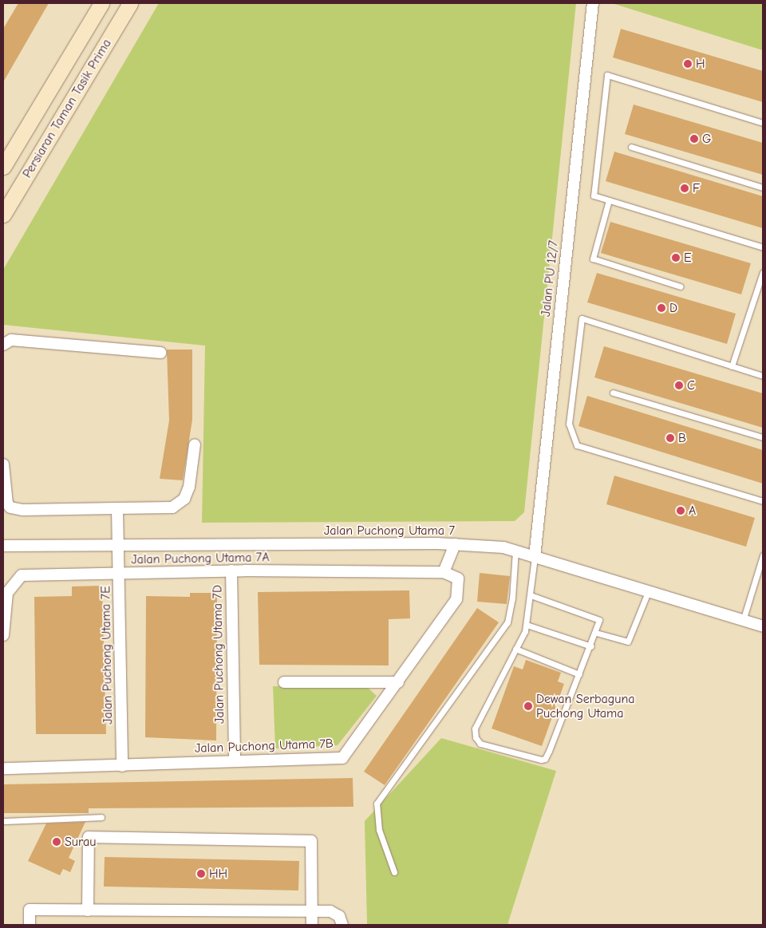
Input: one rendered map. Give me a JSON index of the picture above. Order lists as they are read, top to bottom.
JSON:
{
  "streets": {
    "main road": ["Persiaran Taman Tasik Prima"],
    "street": [
      "Jalan PU 12/7",
      "Jalan Puchong Utama 7",
      "Jalan Puchong Utama 7A",
      "Jalan Puchong Utama 7D",
      "Jalan Puchong Utama 7E",
      "Jalan Puchong Utama 7B"
    ]
  },
  "crossings": [
    ["Jalan PU 12/7", "Jalan Puchong Utama 7"],
    ["Jalan Puchong Utama 7", "Jalan Puchong Utama 7E"],
    ["Jalan Puchong Utama 7A", "Jalan Puchong Utama 7D"],
    ["Jalan Puchong Utama 7A", "Jalan Puchong Utama 7E"],
    ["Jalan Puchong Utama 7A", "Jalan Puchong Utama 7B"],
    ["Jalan Puchong Utama 7D", "Jalan Puchong Utama 7B"],
    ["Jalan Puchong Utama 7E", "Jalan Puchong Utama 7B"]
  ],
  "places": [
    "H",
    "G",
    "F",
    "E",
    "D",
    "C",
    "B",
    "A",
    "Dewan Serbaguna Puchong Utama",
    "Surau",
    "HH"
  ]
}
